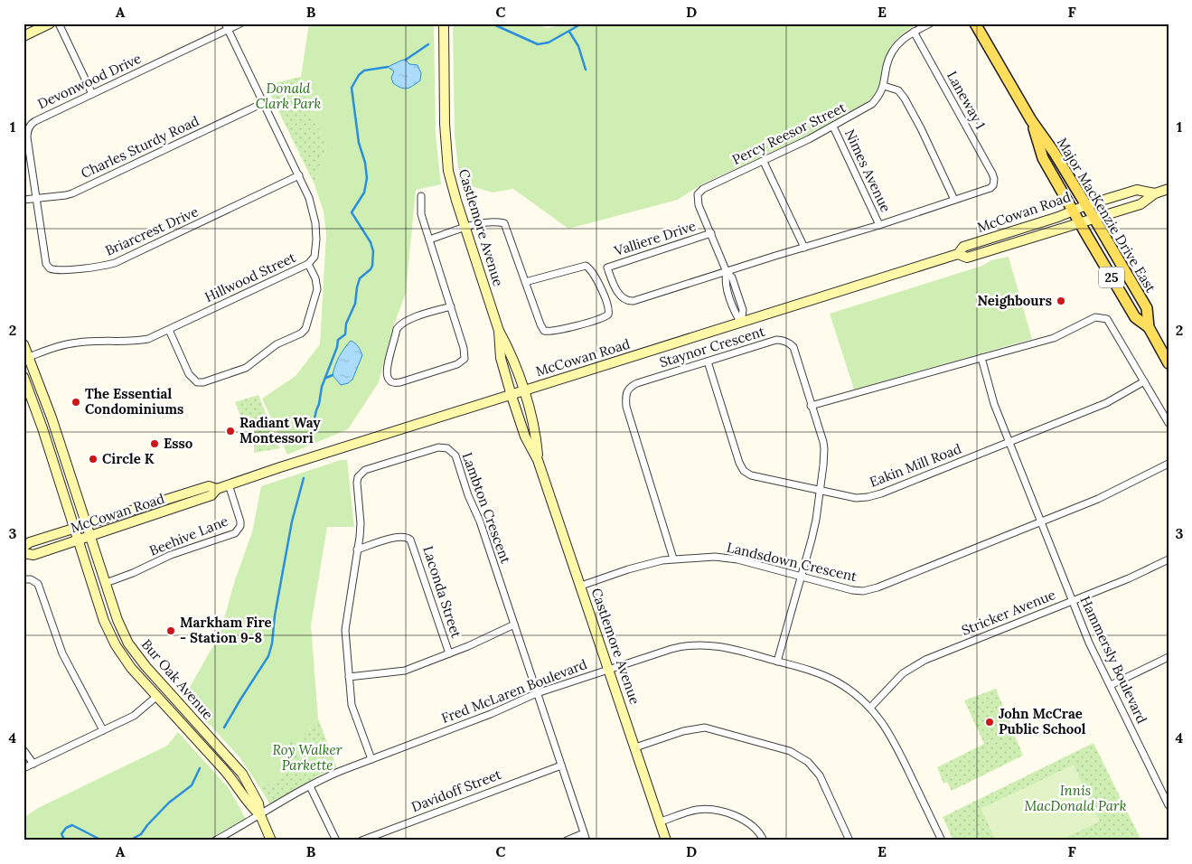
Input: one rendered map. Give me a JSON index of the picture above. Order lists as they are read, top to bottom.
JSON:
{
  "streets": {
    "main road": ["Major MacKenzie Drive East", "25"],
    "street": [
      "Devonwood Drive",
      "Laneway 1",
      "Percy Reesor Street",
      "Charles Sturdy Road",
      "Nimes Avenue",
      "McCowan Road",
      "Castlemore Avenue",
      "Briarcrest Drive",
      "Valliere Drive",
      "Hillwood Street",
      "Staynor Crescent",
      "Eakin Mill Road",
      "Lambton Crescent",
      "Beehive Lane",
      "Landsdown Crescent",
      "Laconda Street",
      "Stricker Avenue",
      "Hammersly Boulevard",
      "Bur Oak Avenue",
      "Fred McLaren Boulevard",
      "Davidoff Street"
    ]
  },
  "crossings": [
    ["Devonwood Drive", "Charles Sturdy Road"],
    ["Devonwood Drive", "Briarcrest Drive"],
    ["Devonwood Drive", "Hillwood Street"],
    ["Laneway 1", "Percy Reesor Street"],
    ["Percy Reesor Street", "Nimes Avenue"],
    ["Percy Reesor Street", "McCowan Road"],
    ["Percy Reesor Street", "Valliere Drive"],
    ["Charles Sturdy Road", "Briarcrest Drive"],
    ["Charles Sturdy Road", "Hillwood Street"],
    ["McCowan Road", "Major MacKenzie Drive East"],
    ["McCowan Road", "Castlemore Avenue"],
    ["McCowan Road", "Beehive Lane"],
    ["McCowan Road", "Bur Oak Avenue"],
    ["Castlemore Avenue", "Landsdown Crescent"],
    ["Castlemore Avenue", "Fred McLaren Boulevard"],
    ["Briarcrest Drive", "Hillwood Street"],
    ["Hillwood Street", "Bur Oak Avenue"],
    ["Staynor Crescent", "Eakin Mill Road"],
    ["Staynor Crescent", "Landsdown Crescent"],
    ["Staynor Crescent", "Fred McLaren Boulevard"],
    ["Lambton Crescent", "Laconda Street"],
    ["Lambton Crescent", "Fred McLaren Boulevard"],
    ["Lambton Crescent", "Davidoff Street"],
    ["Beehive Lane", "Bur Oak Avenue"],
    ["Landsdown Crescent", "Hammersly Boulevard"],
    ["Stricker Avenue", "Hammersly Boulevard"],
    ["Stricker Avenue", "Fred McLaren Boulevard"],
    ["Bur Oak Avenue", "Fred McLaren Boulevard"]
  ],
  "parks": ["Donald Clark Park", "Roy Walker Parkette", "Innis MacDonald Park"],
  "places": [
    "Neighbours",
    "The Essential Condominiums",
    "Radiant Way Montessori",
    "Esso",
    "Circle K",
    "Markham Fire - Station 9-8",
    "John McCrae Public School"
  ],
  "grid": {
    "columns": [
      "A",
      "B",
      "C",
      "D",
      "E",
      "F"
    ],
    "rows": [
      "1",
      "2",
      "3",
      "4"
    ]
  }
}
